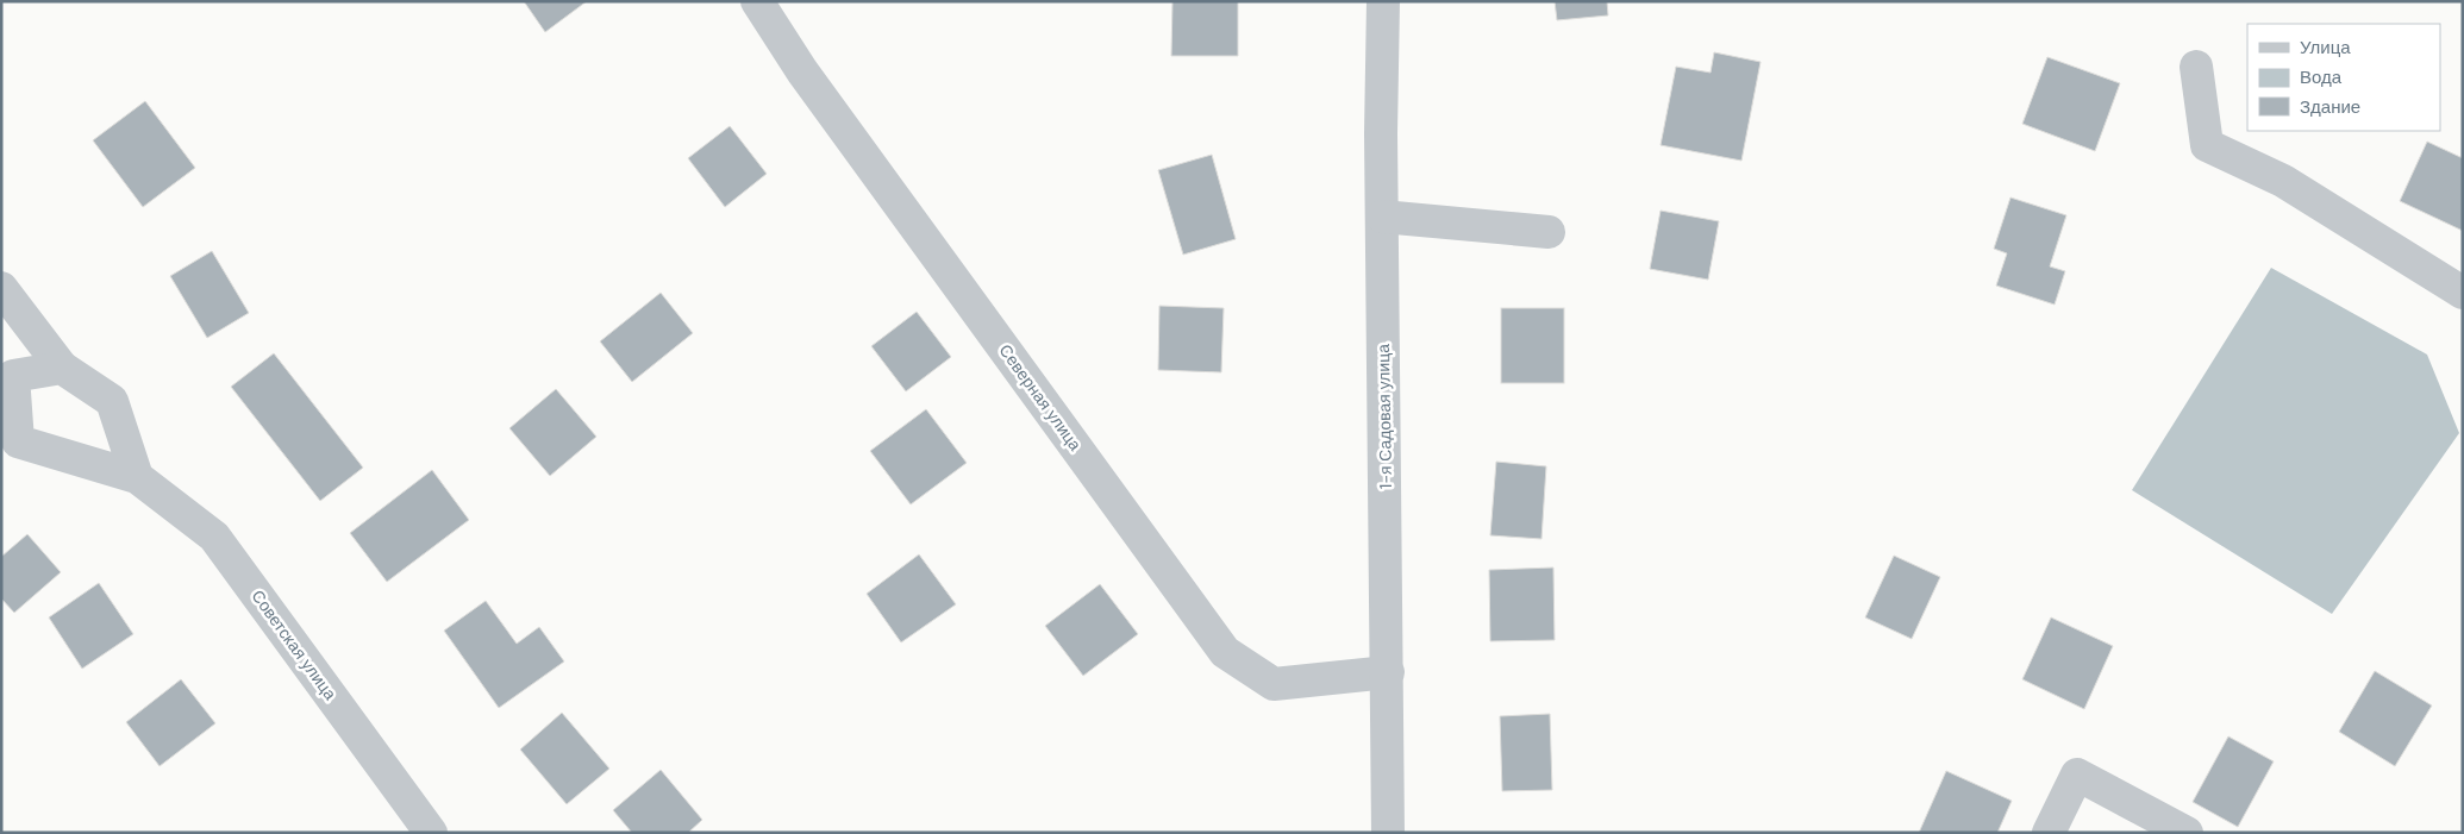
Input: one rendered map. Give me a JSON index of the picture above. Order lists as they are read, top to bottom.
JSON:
{
  "streets": {
    "street": ["Северная улица", "1-я Садовая улица", "Советская улица"]
  },
  "crossings": [
    ["Северная улица", "1-я Садовая улица"]
  ],
  "legend": ["Улица", "Вода", "Здание"]
}
